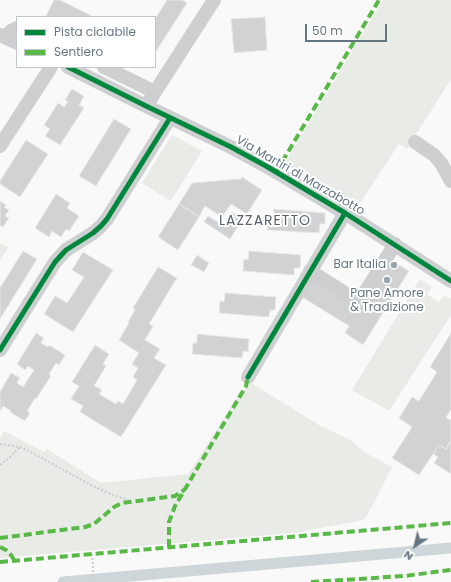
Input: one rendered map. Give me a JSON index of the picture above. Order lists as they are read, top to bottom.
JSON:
{
  "streets": {
    "street": ["Via Martiri di Marzabotto"]
  },
  "districts": ["LAZZARETTO"],
  "places": ["Bar Italia", "Pane Amore & Tradizione"],
  "legend": ["Pista ciclabile", "Sentiero"],
  "scale_bar": "50 m",
  "north": "bottom left"
}
